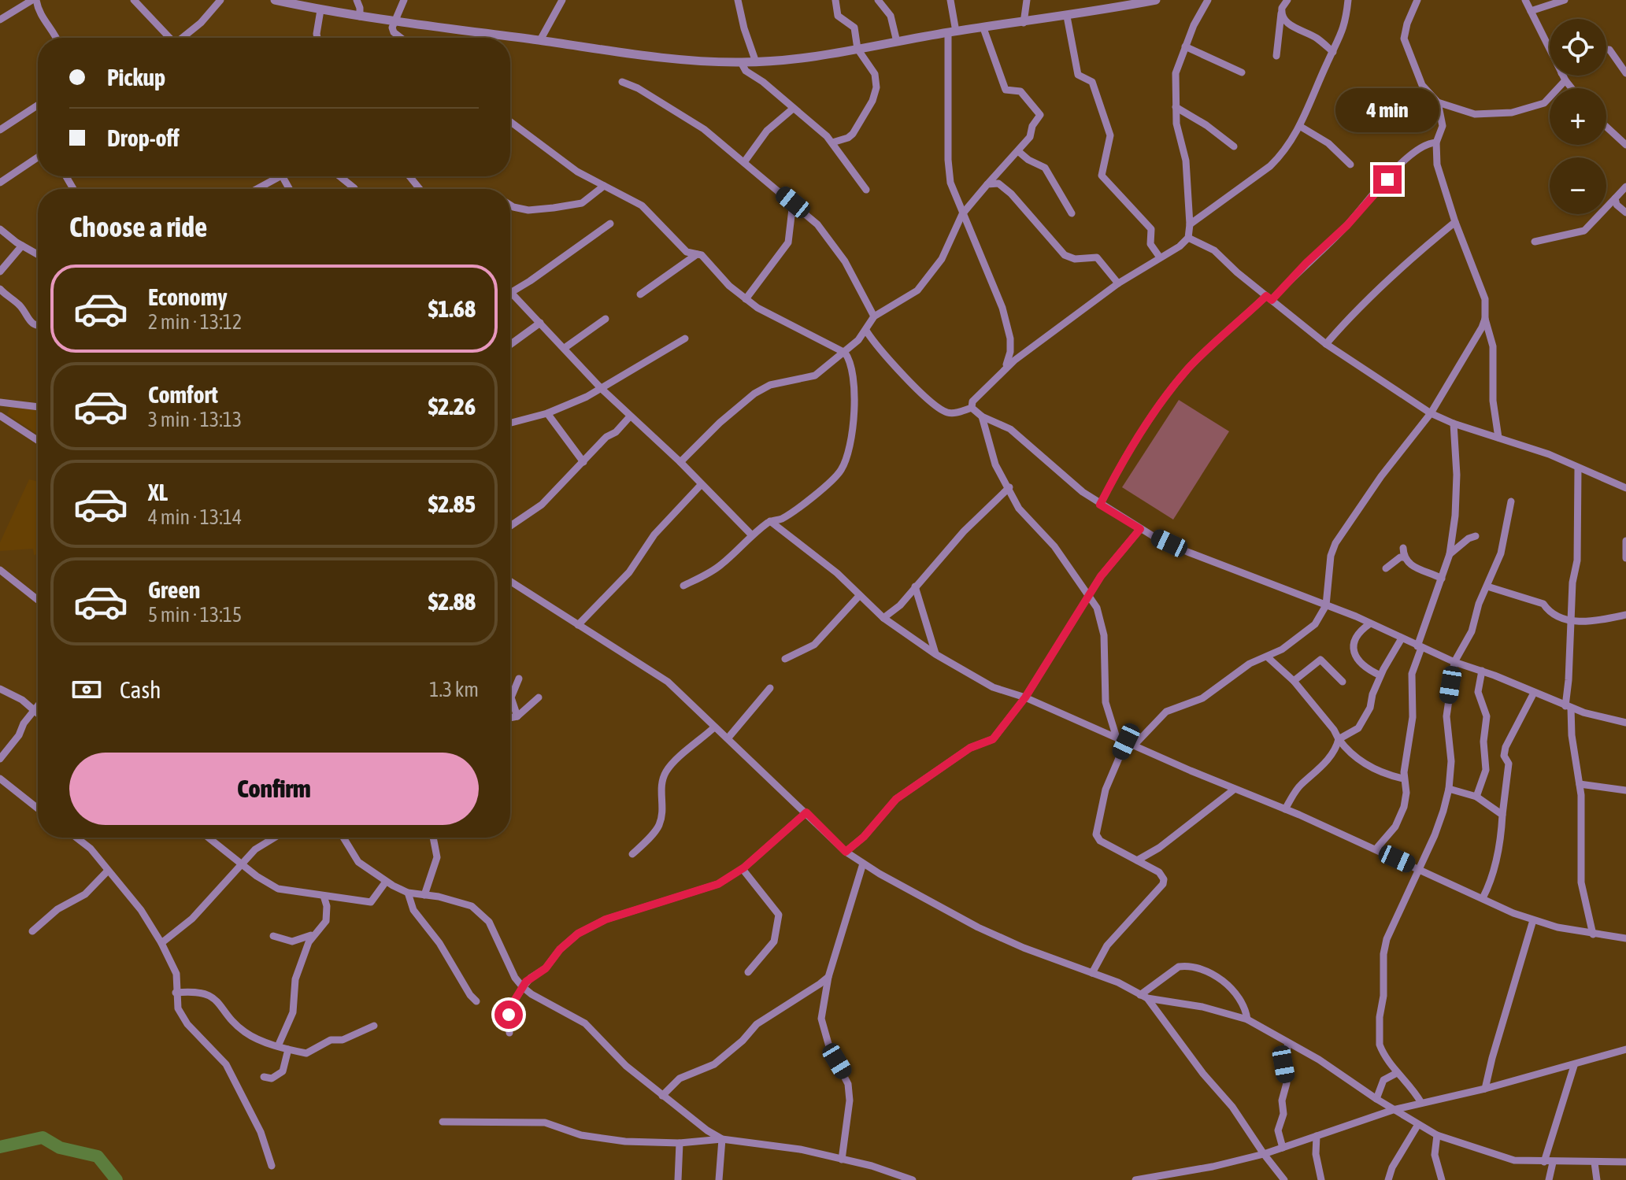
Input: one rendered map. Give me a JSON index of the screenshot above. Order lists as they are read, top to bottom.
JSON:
{
  "page": {
    "map_buttons": ["+", "−"],
    "banner": ["Pickup", "Drop-off"],
    "bubble": "4 min",
    "heading": "Choose a ride",
    "list": [
      {
        "name": "Economy",
        "note": "2 min · 13:12",
        "value": "$1.68"
      },
      {
        "name": "Comfort",
        "note": "3 min · 13:13",
        "value": "$2.26"
      },
      {
        "name": "XL",
        "note": "4 min · 13:14",
        "value": "$2.85"
      },
      {
        "name": "Green",
        "note": "5 min · 13:15",
        "value": "$2.88"
      }
    ],
    "pay": ["Cash", "1.3 km"],
    "buttons": "Confirm"
  }
}
